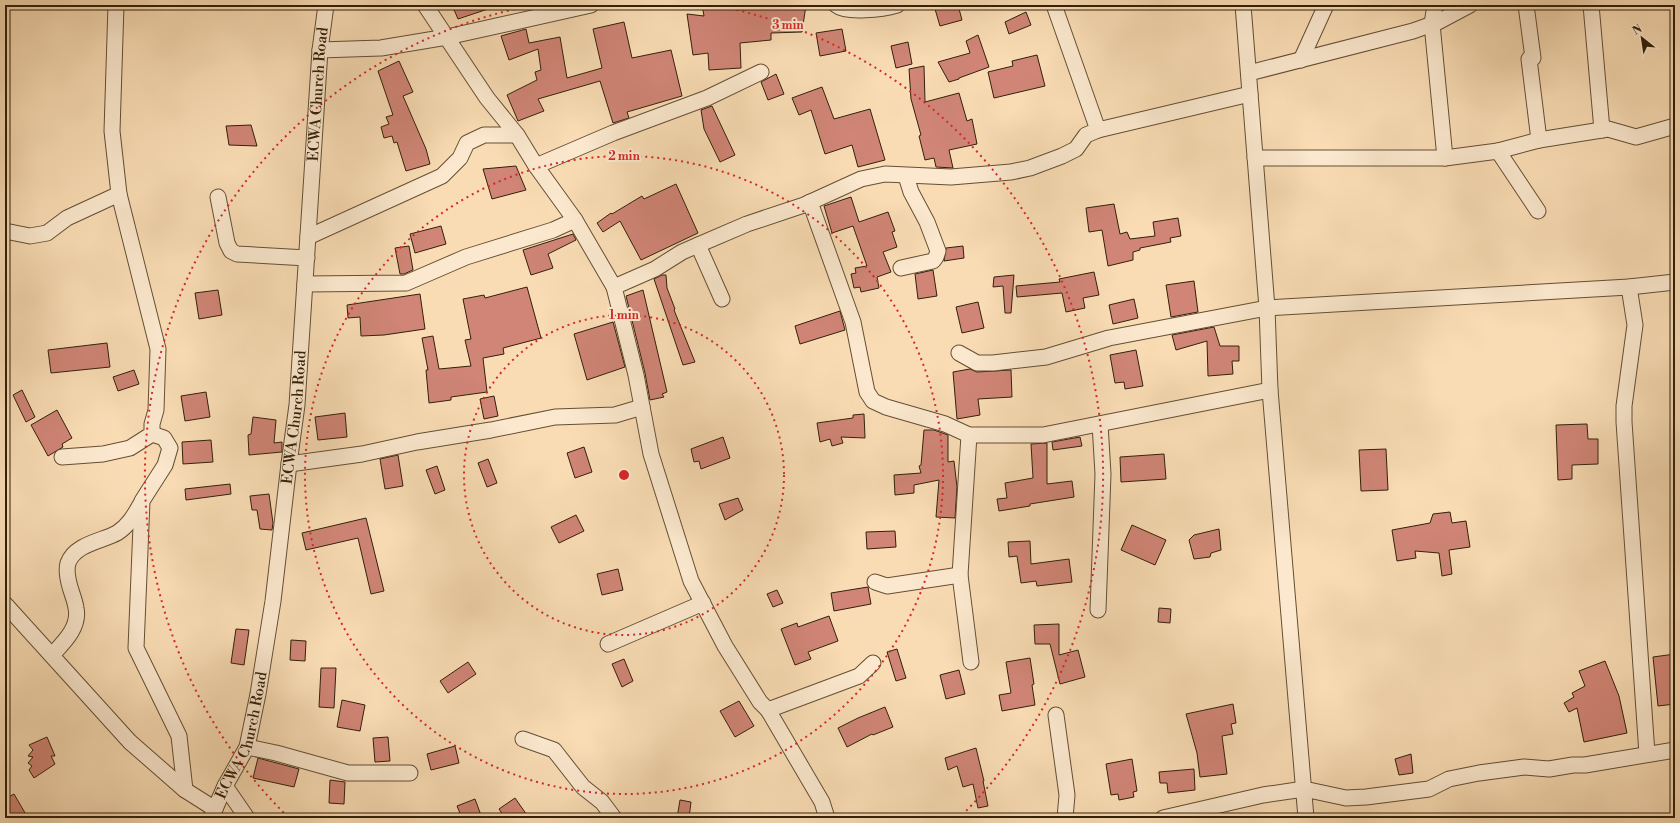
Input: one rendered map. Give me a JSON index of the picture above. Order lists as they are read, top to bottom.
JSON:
{
  "streets": {
    "street": ["ECWA Church Road"]
  },
  "north": "top left",
  "rings": ["3 min", "2 min", "1 min"]
}
